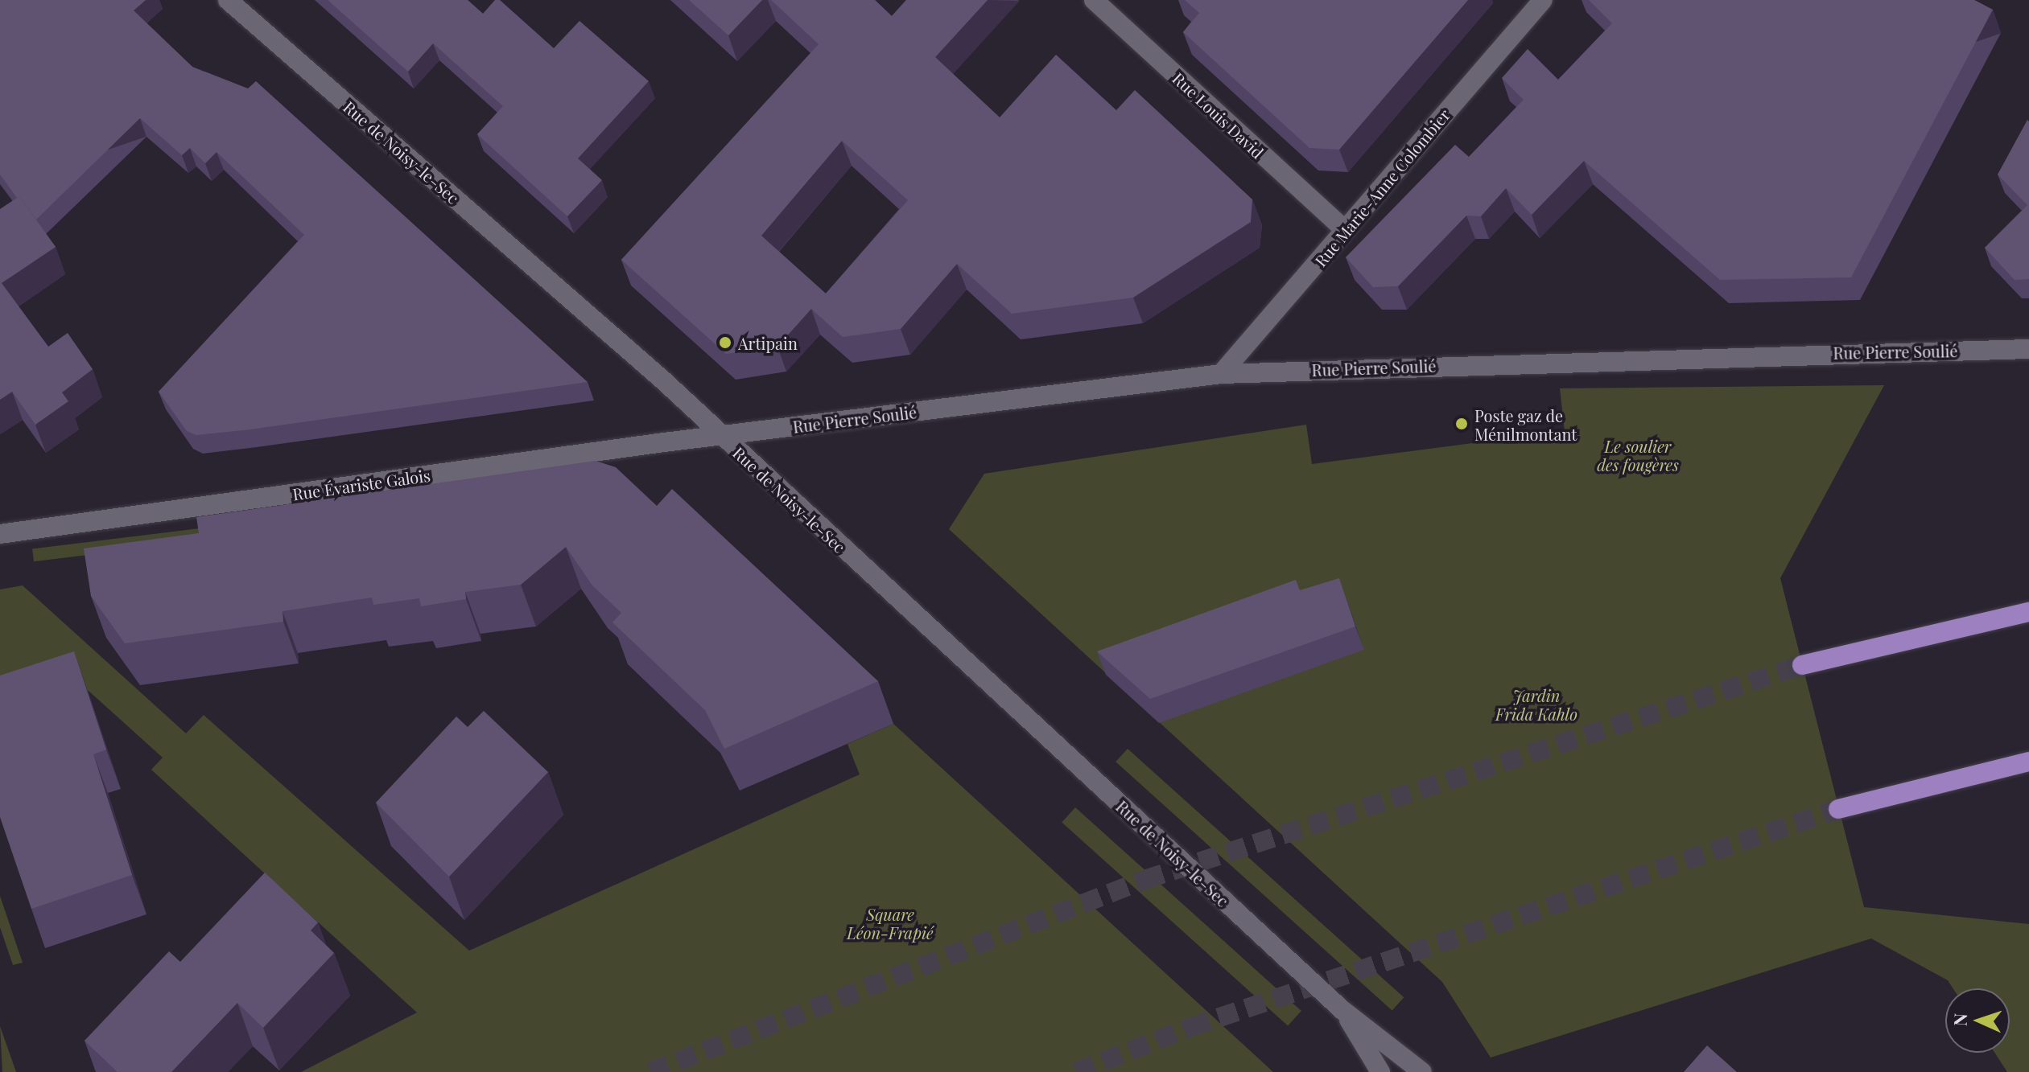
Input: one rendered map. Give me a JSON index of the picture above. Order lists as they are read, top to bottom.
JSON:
{
  "streets": {
    "street": [
      "Rue Louis David",
      "Rue de Noisy-le-Sec",
      "Rue Marie-Anne Colombier",
      "Rue Pierre Soulié",
      "Rue Évariste Galois"
    ]
  },
  "crossings": [
    ["Rue Louis David", "Rue Marie-Anne Colombier"],
    ["Rue de Noisy-le-Sec", "Rue Pierre Soulié"],
    ["Rue de Noisy-le-Sec", "Rue Évariste Galois"],
    ["Rue Marie-Anne Colombier", "Rue Pierre Soulié"],
    ["Rue Pierre Soulié", "Rue Évariste Galois"]
  ],
  "parks": ["Le soulier des fougères", "Jardin Frida Kahlo", "Square Léon-Frapié"],
  "places": ["Artipain", "Poste gaz de Ménilmontant"],
  "north": "left"
}
